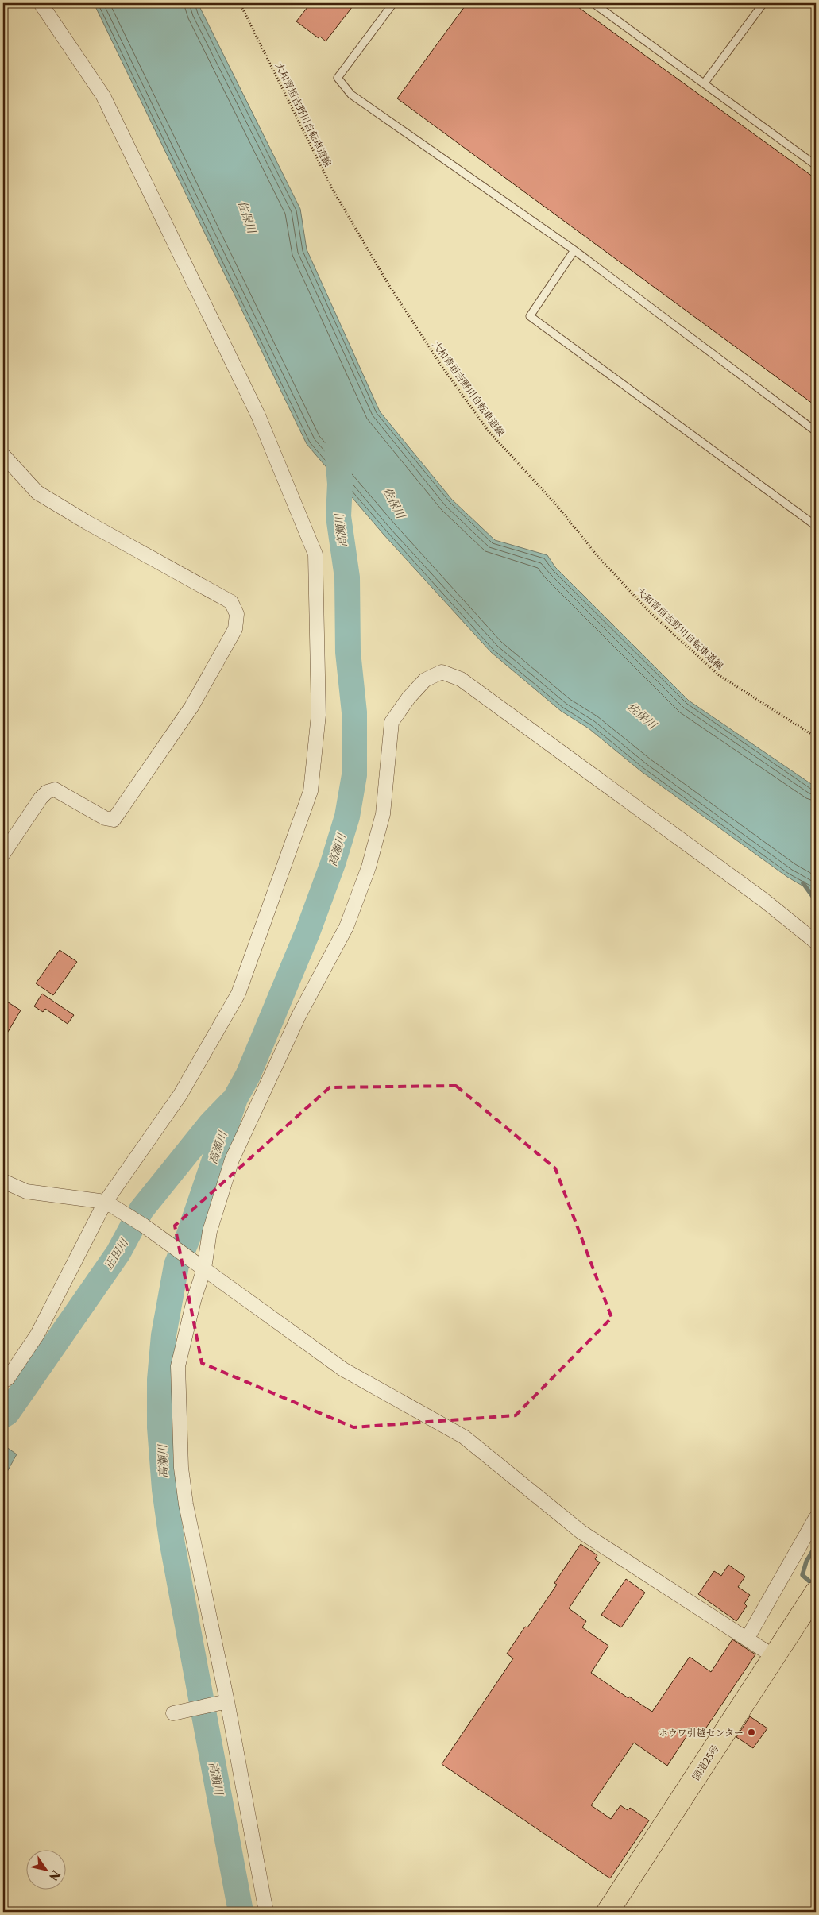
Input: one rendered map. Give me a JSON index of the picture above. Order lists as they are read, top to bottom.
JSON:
{
  "streets": {
    "highway": ["国道25号"],
    "path": ["大和青垣吉野川自転車道線"]
  },
  "water": ["佐保川", "高瀬川", "正田川"],
  "places": ["ホウワ引越センター"],
  "north": "bottom right"
}
